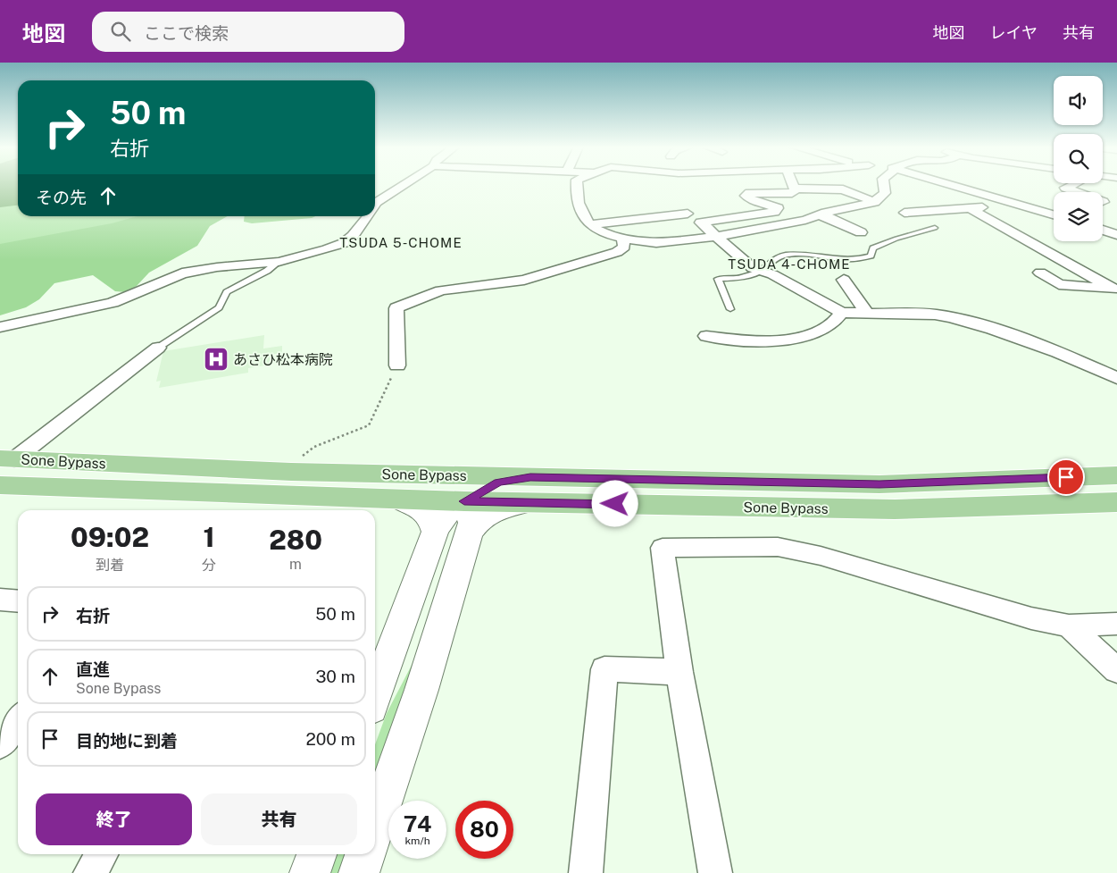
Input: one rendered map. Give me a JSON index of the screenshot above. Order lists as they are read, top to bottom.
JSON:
{
  "streets": {
    "highway": ["Sone Bypass"]
  },
  "districts": ["TSUDA 5-CHOME", "TSUDA 4-CHOME"],
  "places": {
    "hospital": ["あさひ松本病院"]
  },
  "page": {
    "header": "地図",
    "search": "ここで検索",
    "nav": ["地図", "レイヤ", "共有"],
    "turn": ["50 m", "右折"],
    "then": "その先",
    "eta": [
      "09:02",
      "到着",
      "1",
      "分",
      "280",
      "m"
    ],
    "list": [
      {
        "name": "右折",
        "value": "50 m"
      },
      {
        "name": "直進",
        "note": "Sone Bypass",
        "value": "30 m"
      },
      {
        "name": "目的地に到着",
        "value": "200 m"
      }
    ],
    "buttons": ["終了", "共有"],
    "speed": "74 km/h",
    "limit": "80"
  }
}
